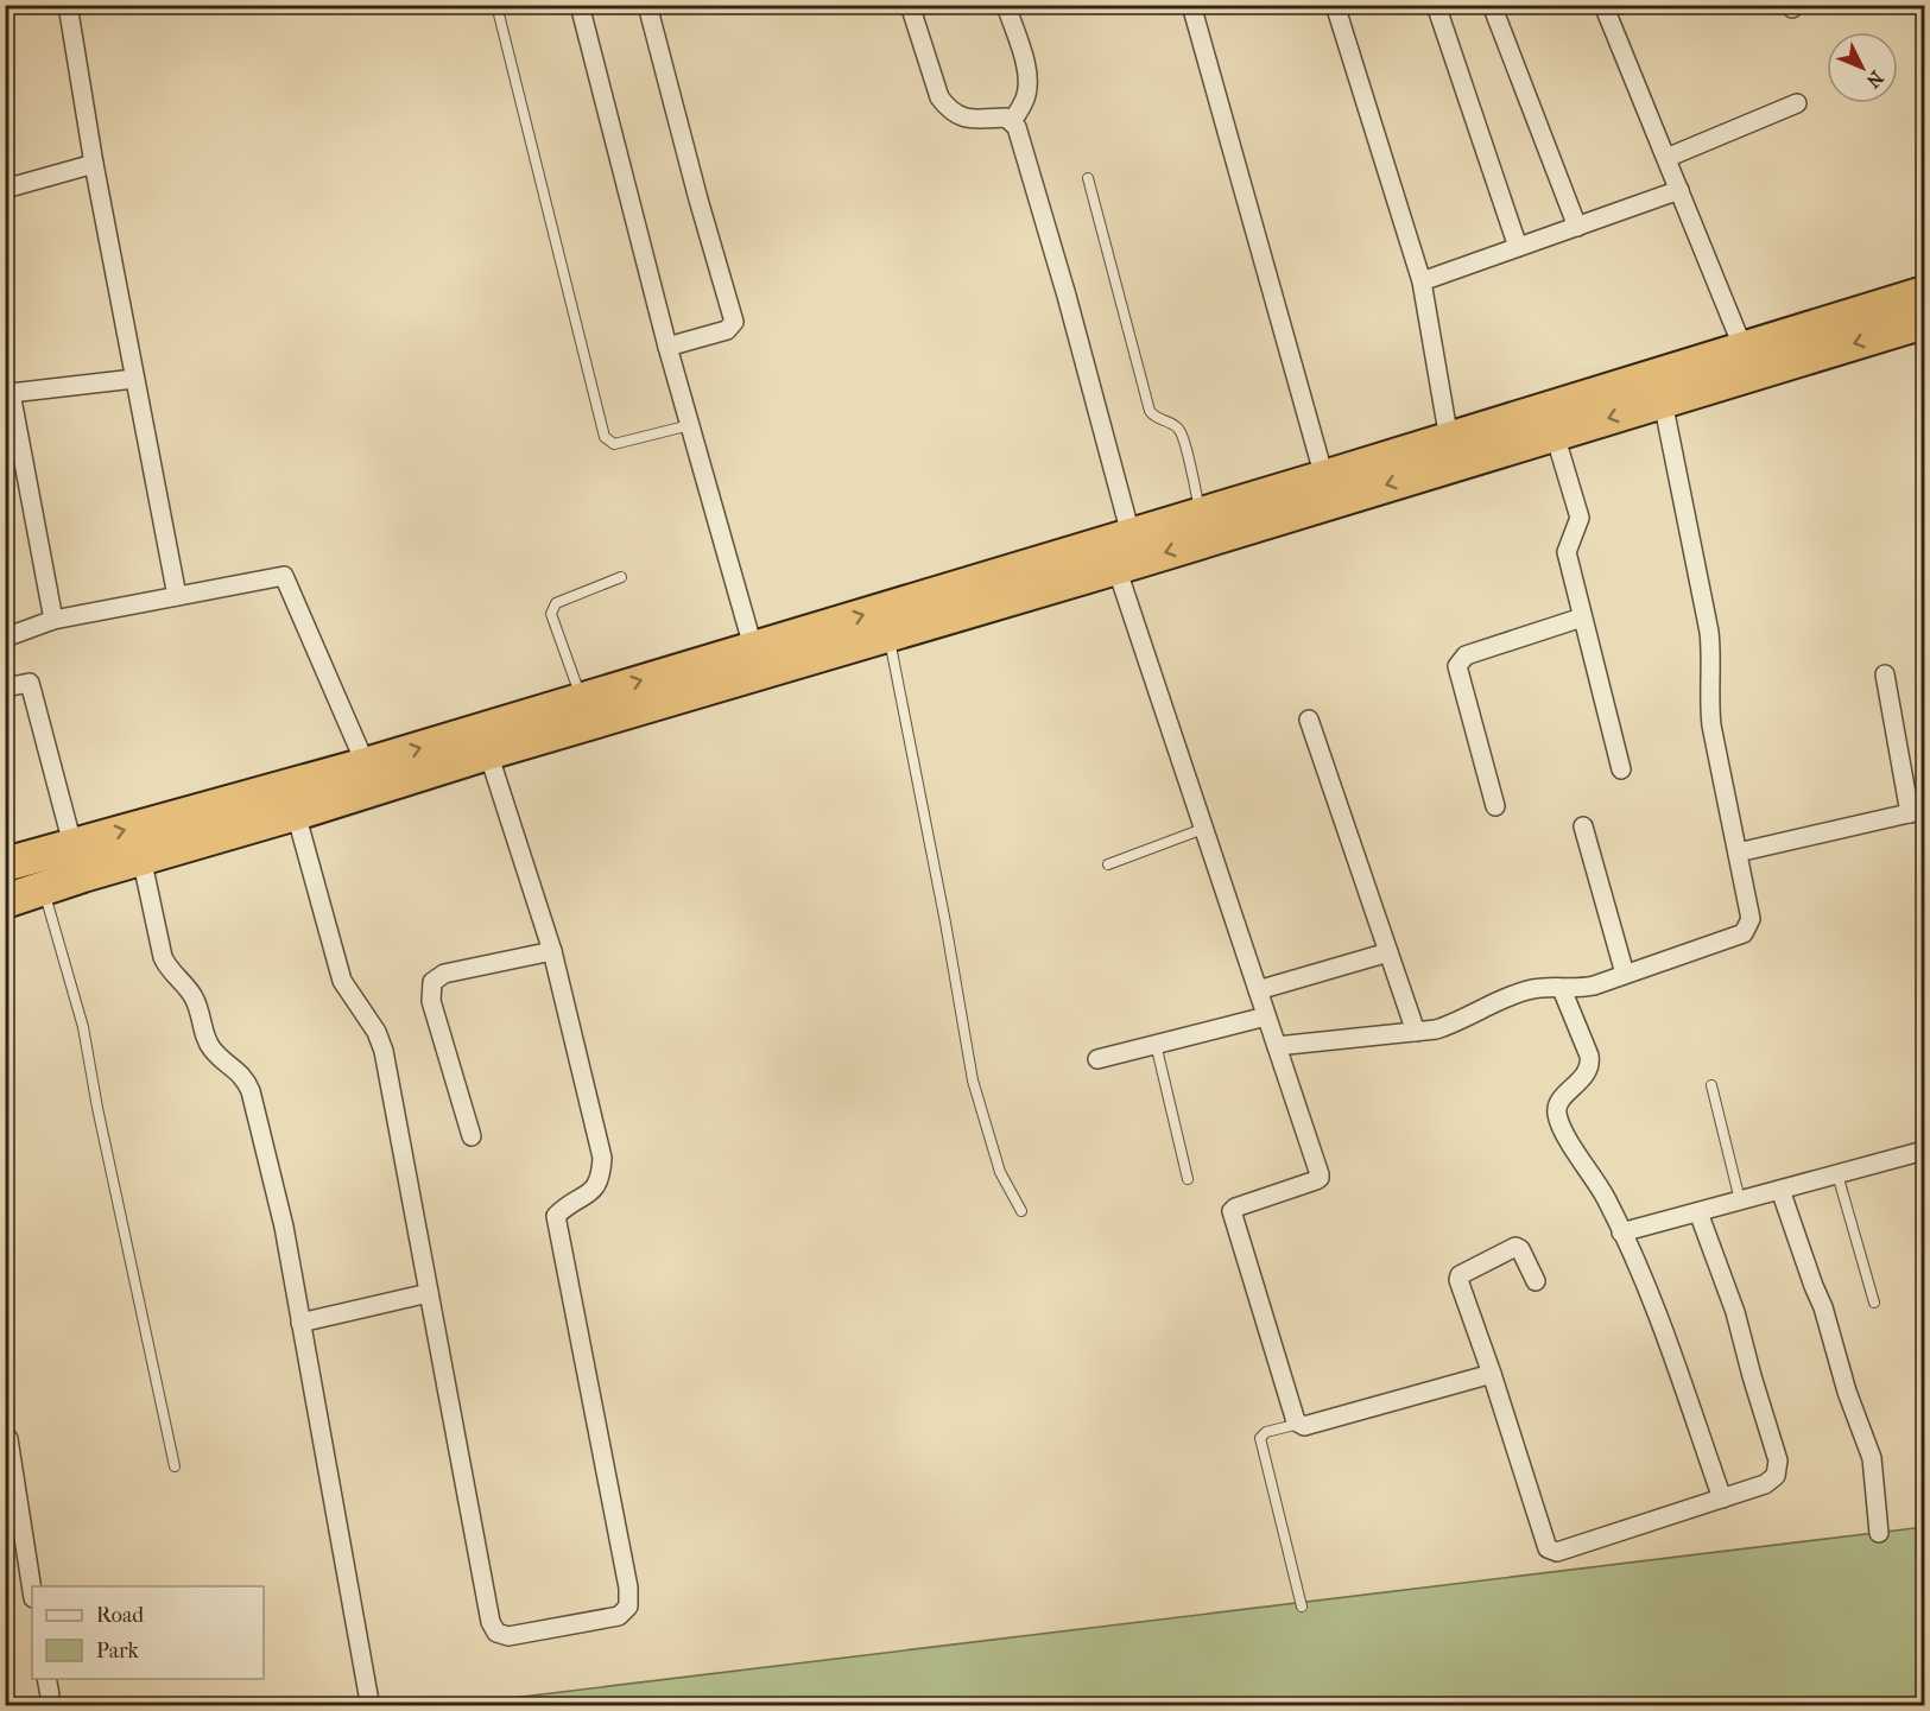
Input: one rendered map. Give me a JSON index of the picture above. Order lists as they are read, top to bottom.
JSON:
{
  "legend": ["Road", "Park"],
  "north": "bottom right"
}
